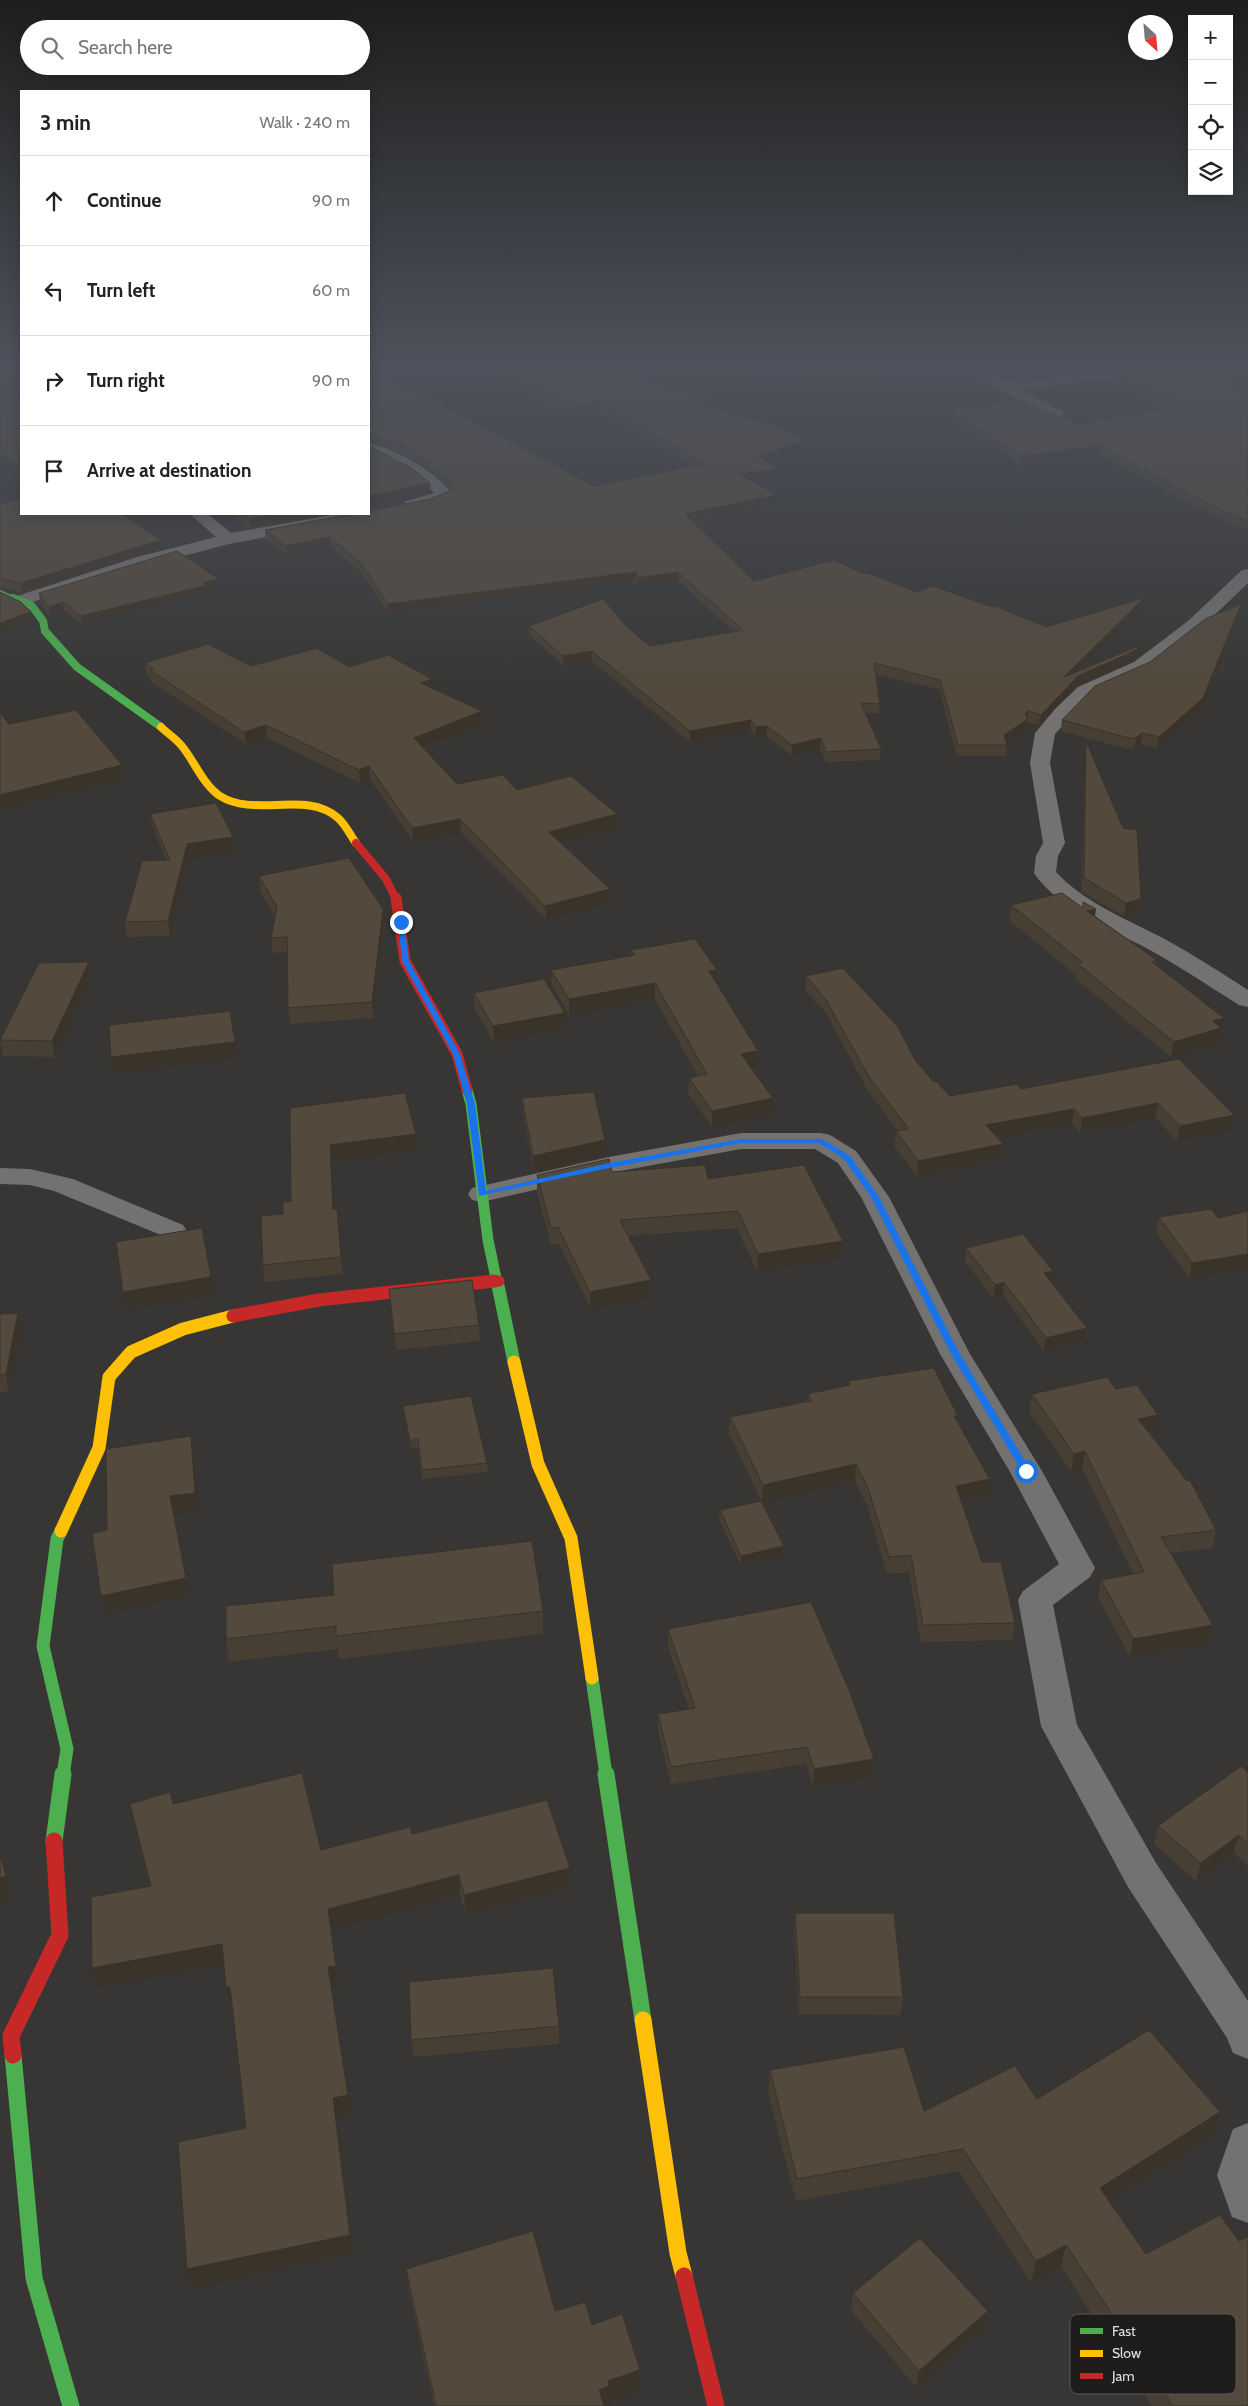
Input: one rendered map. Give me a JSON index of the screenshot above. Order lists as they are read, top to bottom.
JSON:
{
  "legend": ["Fast", "Slow", "Jam"],
  "north": "bottom right",
  "page": {
    "map_buttons": ["+", "−"],
    "search": "Search here",
    "heading": ["3 min", "Walk · 240 m"],
    "list": [
      ["Continue", "90 m"],
      ["Turn left", "60 m"],
      ["Turn right", "90 m"],
      "Arrive at destination"
    ]
  }
}
